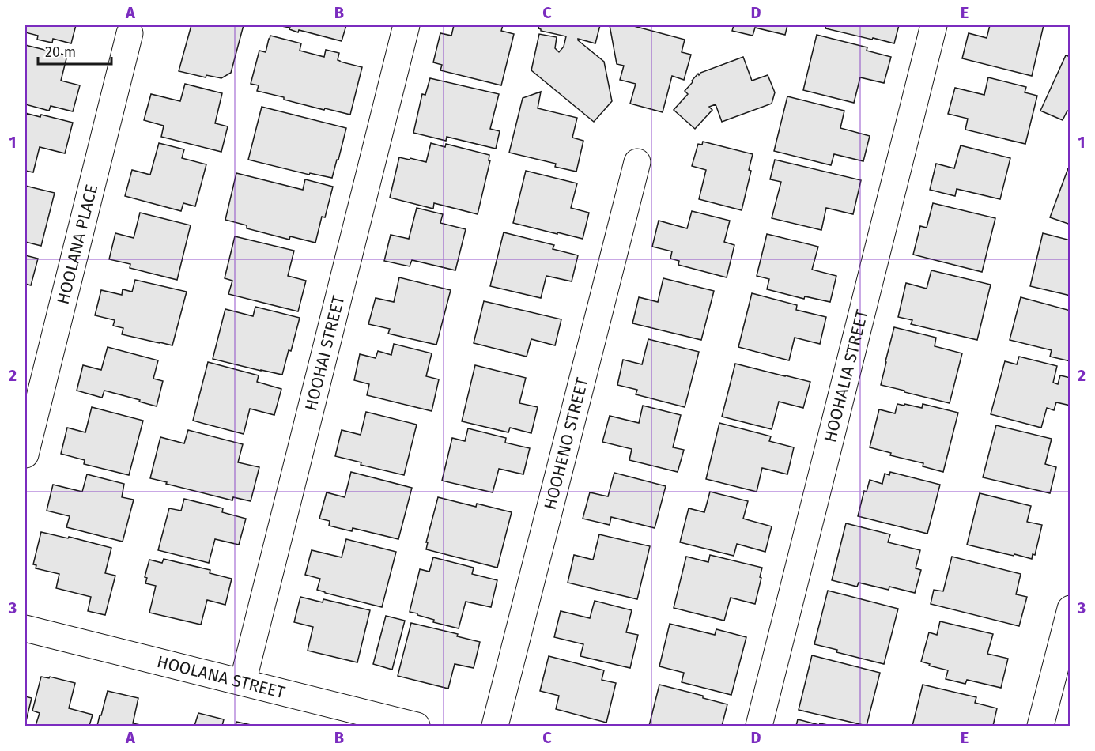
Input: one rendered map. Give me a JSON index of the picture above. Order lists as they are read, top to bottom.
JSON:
{
  "streets": {
    "street": [
      "HOOLANA PLACE",
      "HOOHAI STREET",
      "HOOHALIA STREET",
      "HOOHENO STREET",
      "HOOLANA STREET"
    ]
  },
  "crossings": [
    ["HOOHAI STREET", "HOOLANA STREET"]
  ],
  "scale_bar": "20 m",
  "grid": {
    "columns": [
      "A",
      "B",
      "C",
      "D",
      "E"
    ],
    "rows": ["1", "2", "3"]
  }
}
